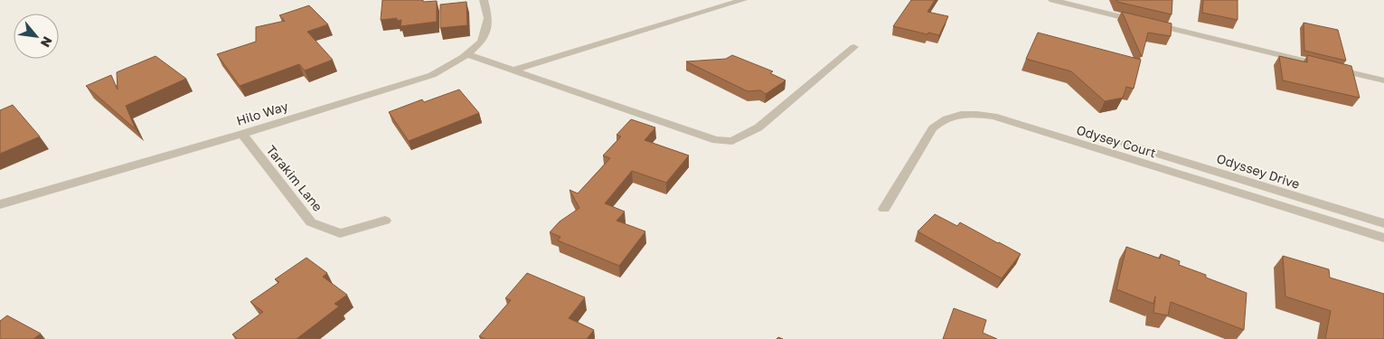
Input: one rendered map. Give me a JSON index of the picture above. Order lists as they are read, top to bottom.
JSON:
{
  "streets": {
    "street": [
      "Hilo Way",
      "Odysey Court",
      "Odyssey Drive",
      "Tarakim Lane"
    ]
  },
  "crossings": [
    ["Hilo Way", "Tarakim Lane"]
  ],
  "north": "bottom right"
}
